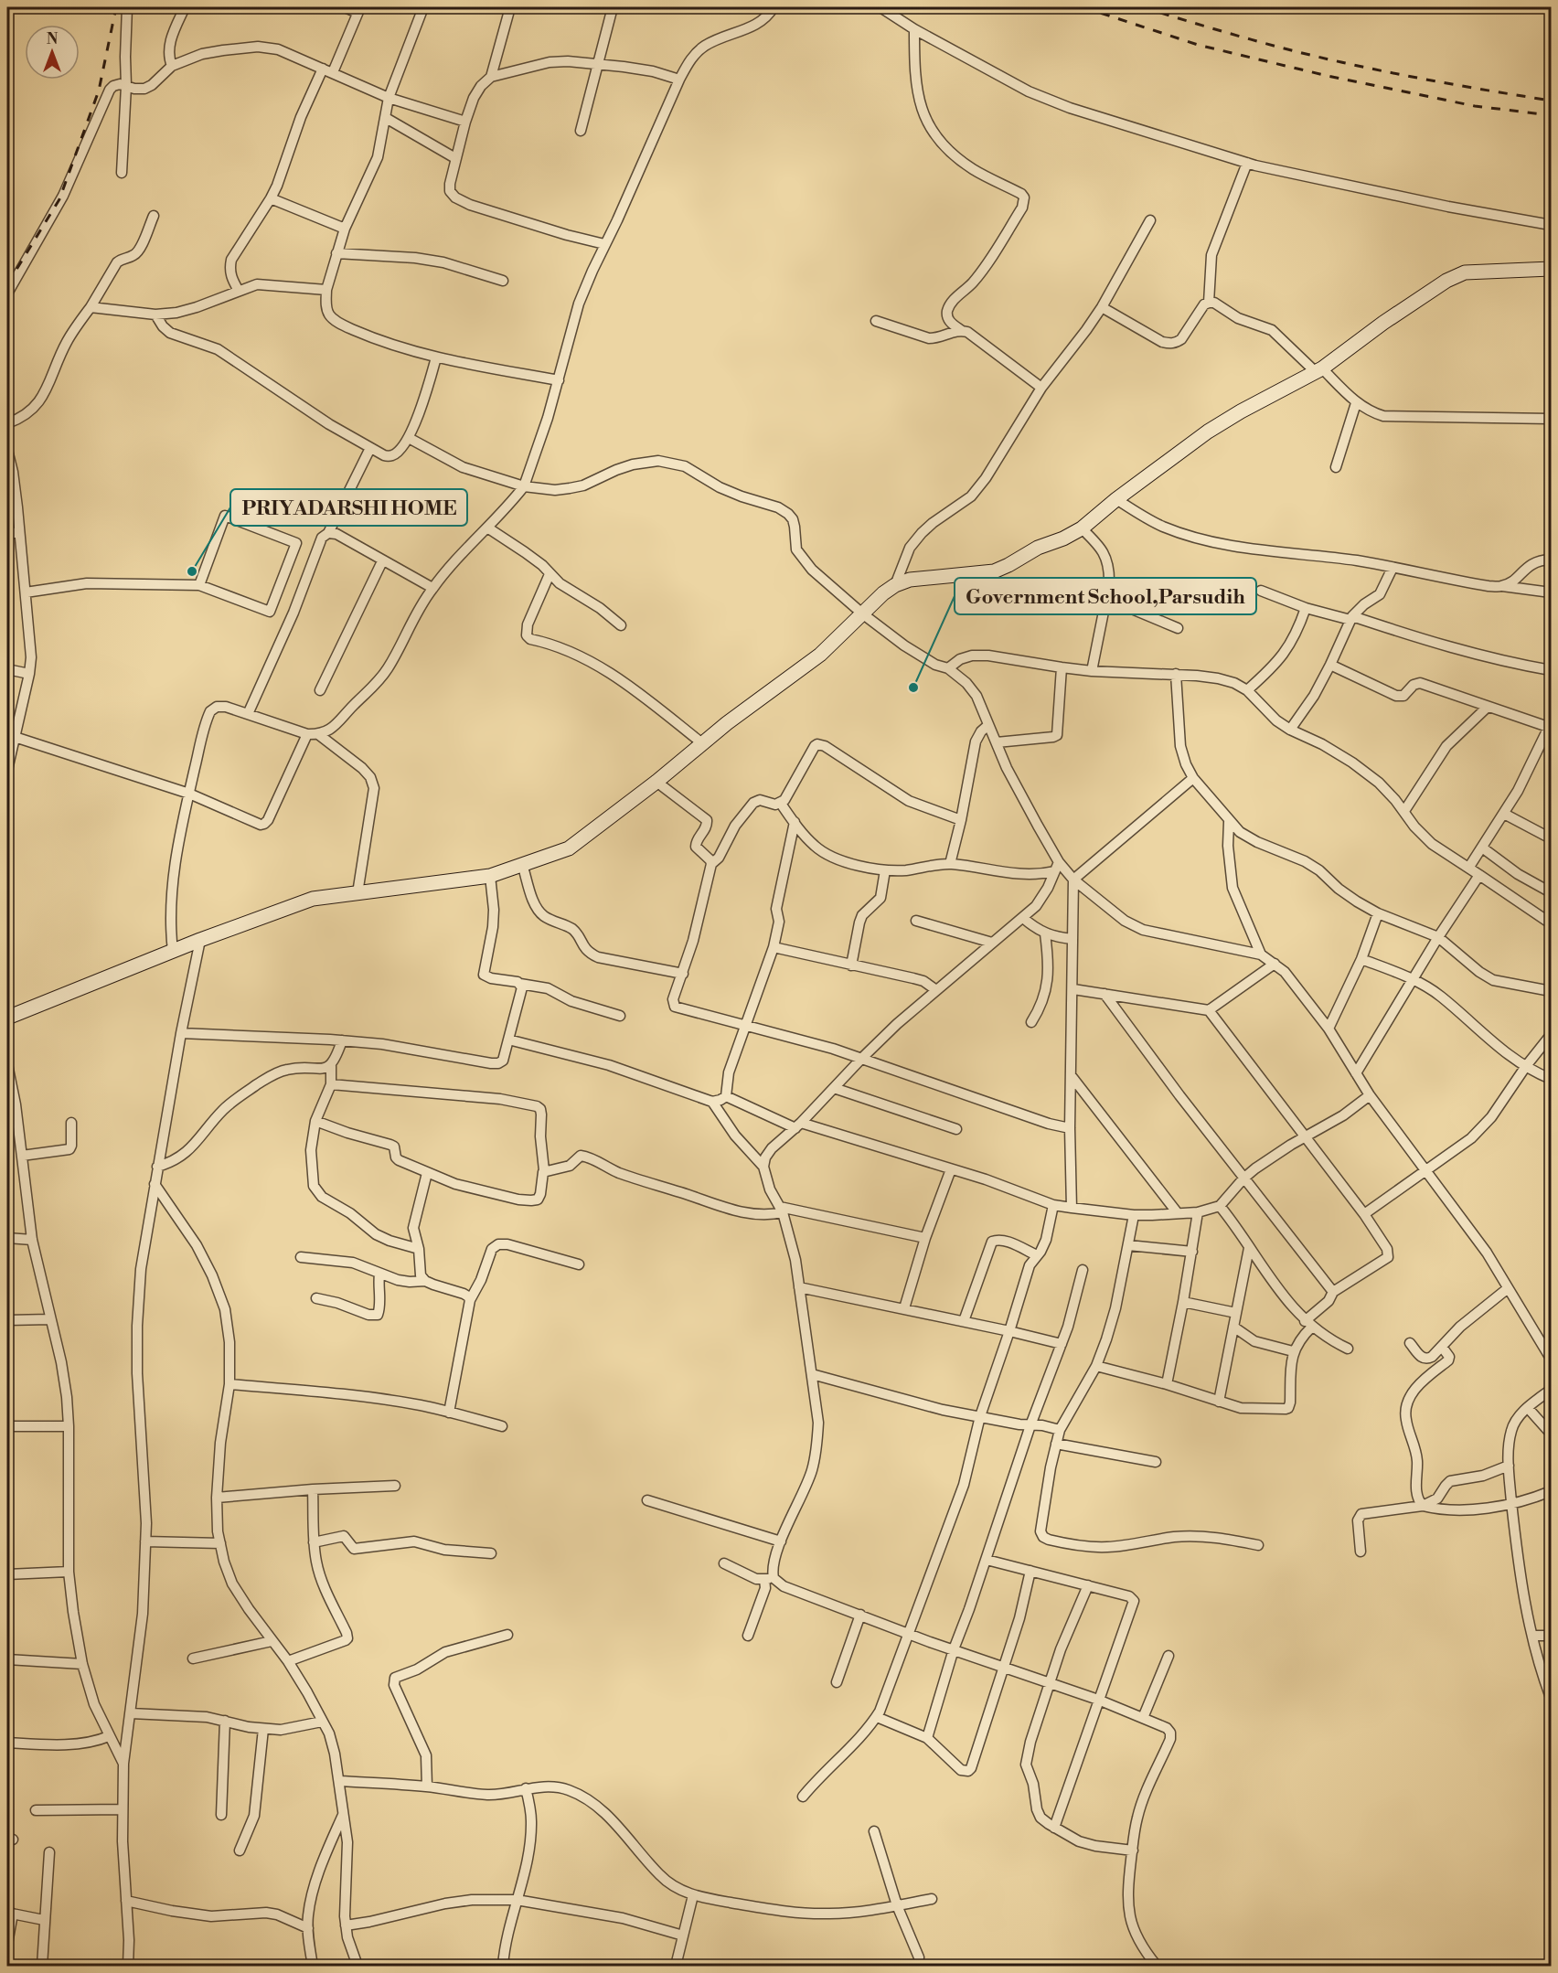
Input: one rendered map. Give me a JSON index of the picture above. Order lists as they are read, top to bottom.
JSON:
{
  "places": ["PRIYADARSHI HOME", "Government School,Parsudih"],
  "north": "top"
}
